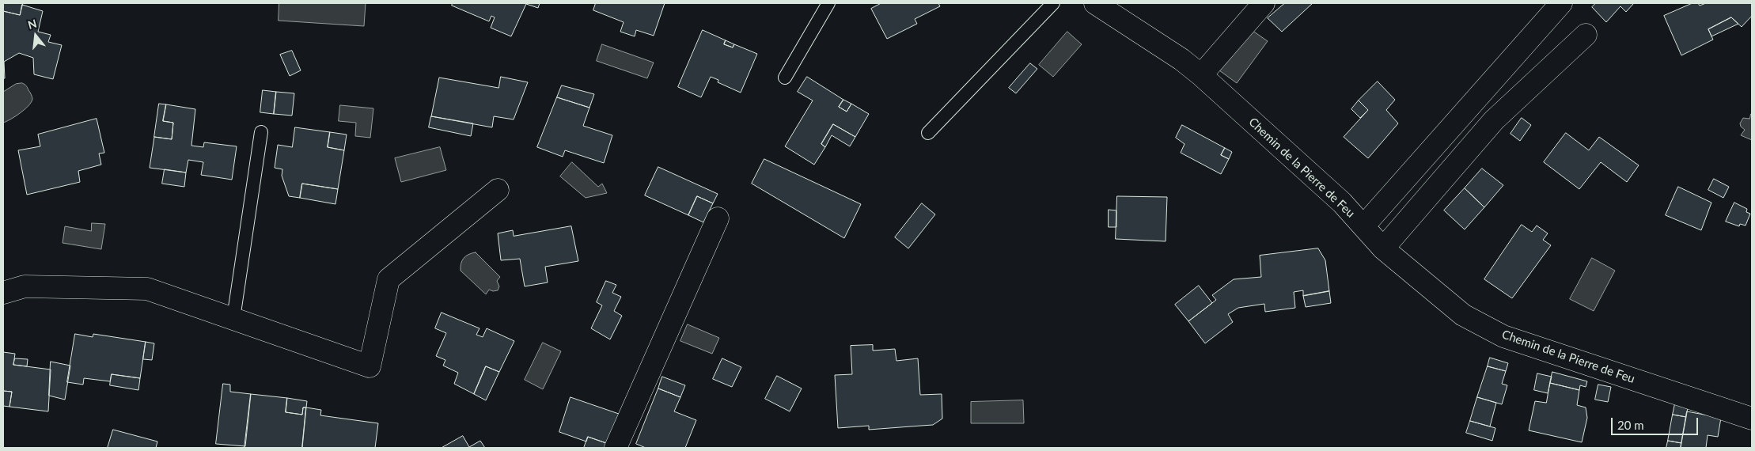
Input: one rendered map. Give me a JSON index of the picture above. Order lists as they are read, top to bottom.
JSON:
{
  "streets": {
    "street": ["Chemin de la Pierre de Feu"]
  },
  "scale_bar": "20 m",
  "north": "top"
}
